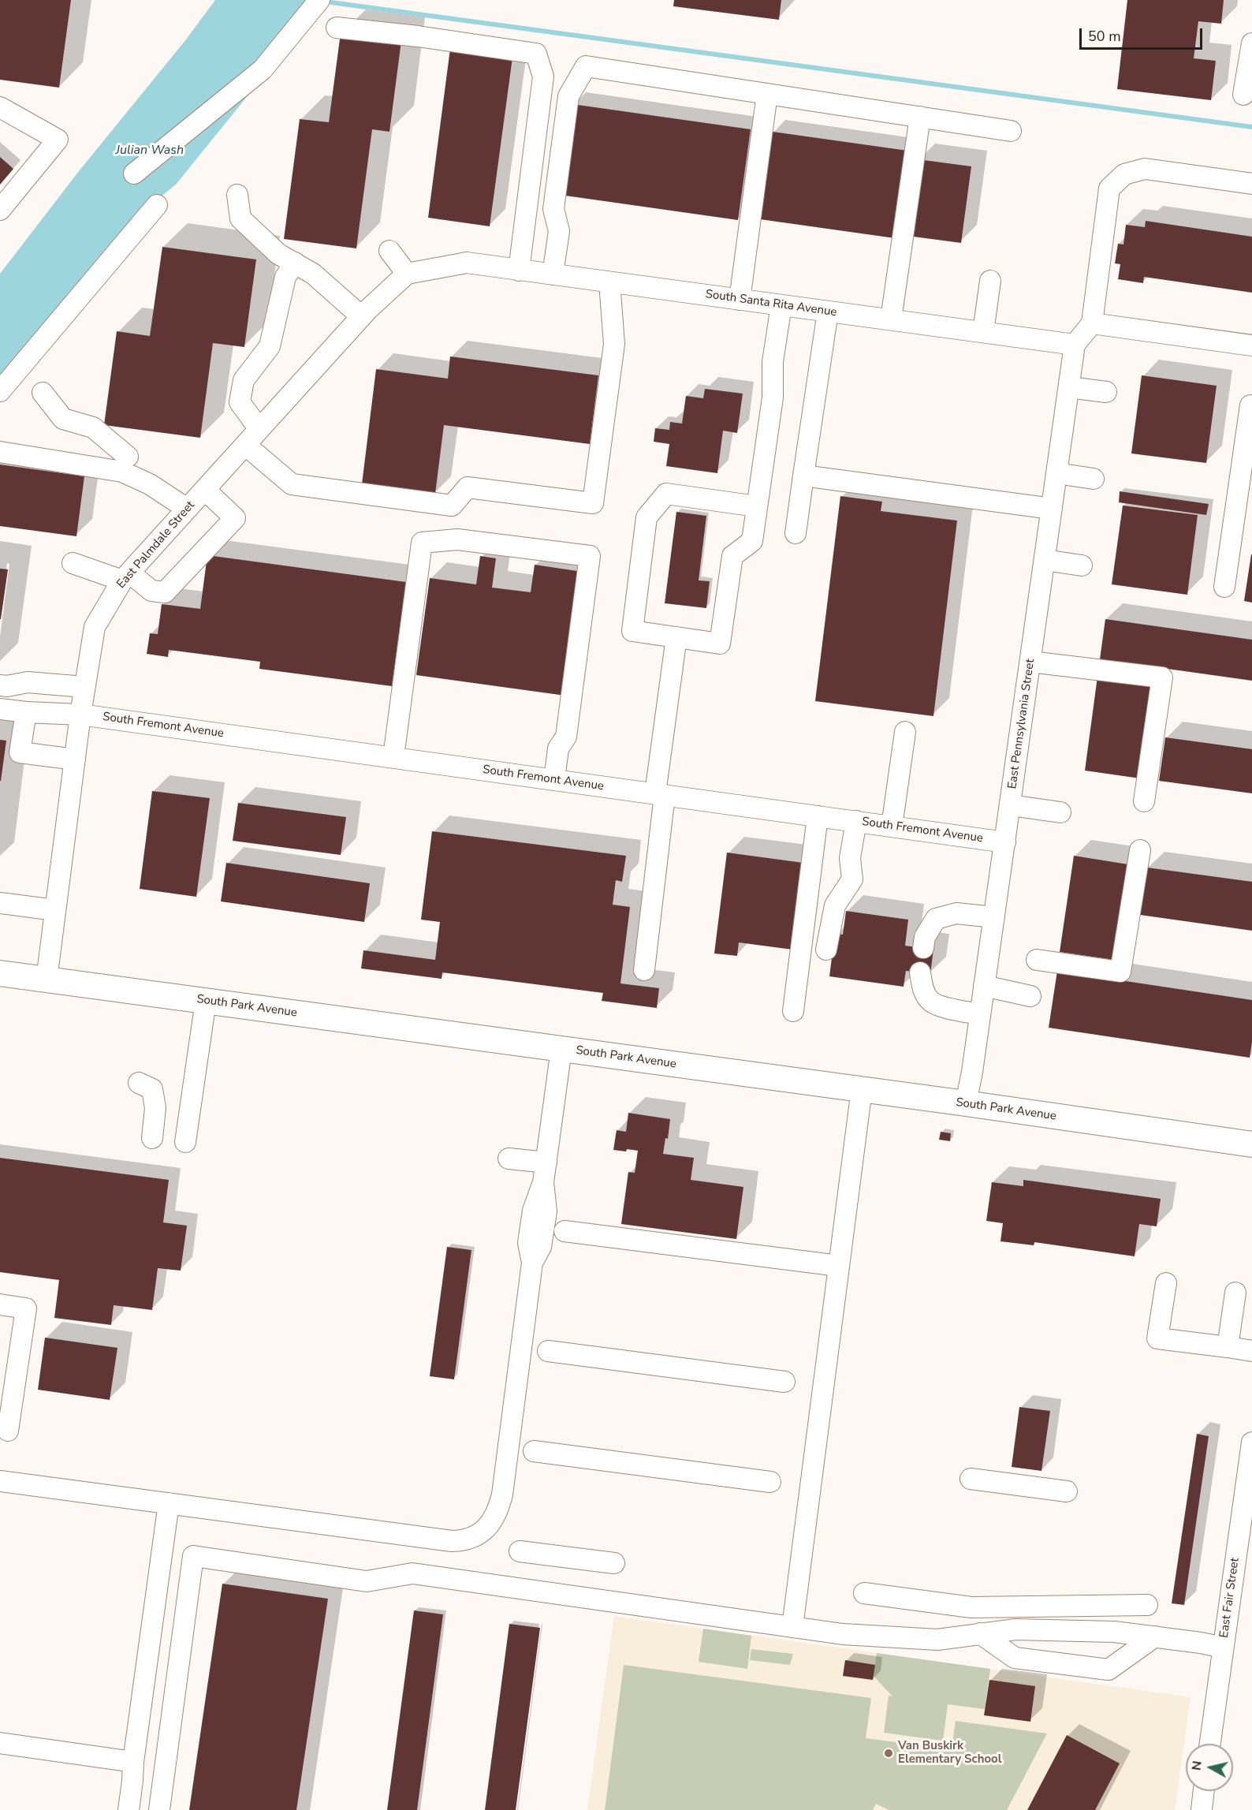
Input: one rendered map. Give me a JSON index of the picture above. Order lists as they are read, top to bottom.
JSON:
{
  "streets": {
    "main road": ["South Park Avenue"],
    "street": [
      "South Santa Rita Avenue",
      "East Palmdale Street",
      "East Pennsylvania Street",
      "South Fremont Avenue",
      "East Fair Street"
    ]
  },
  "crossings": [
    ["South Santa Rita Avenue", "East Palmdale Street"],
    ["South Santa Rita Avenue", "East Pennsylvania Street"],
    ["East Palmdale Street", "South Fremont Avenue"],
    ["East Palmdale Street", "South Park Avenue"],
    ["East Pennsylvania Street", "South Fremont Avenue"],
    ["East Pennsylvania Street", "South Park Avenue"]
  ],
  "water": ["Julian Wash"],
  "places": ["Van Buskirk Elementary School"],
  "scale_bar": "50 m",
  "north": "left"
}
